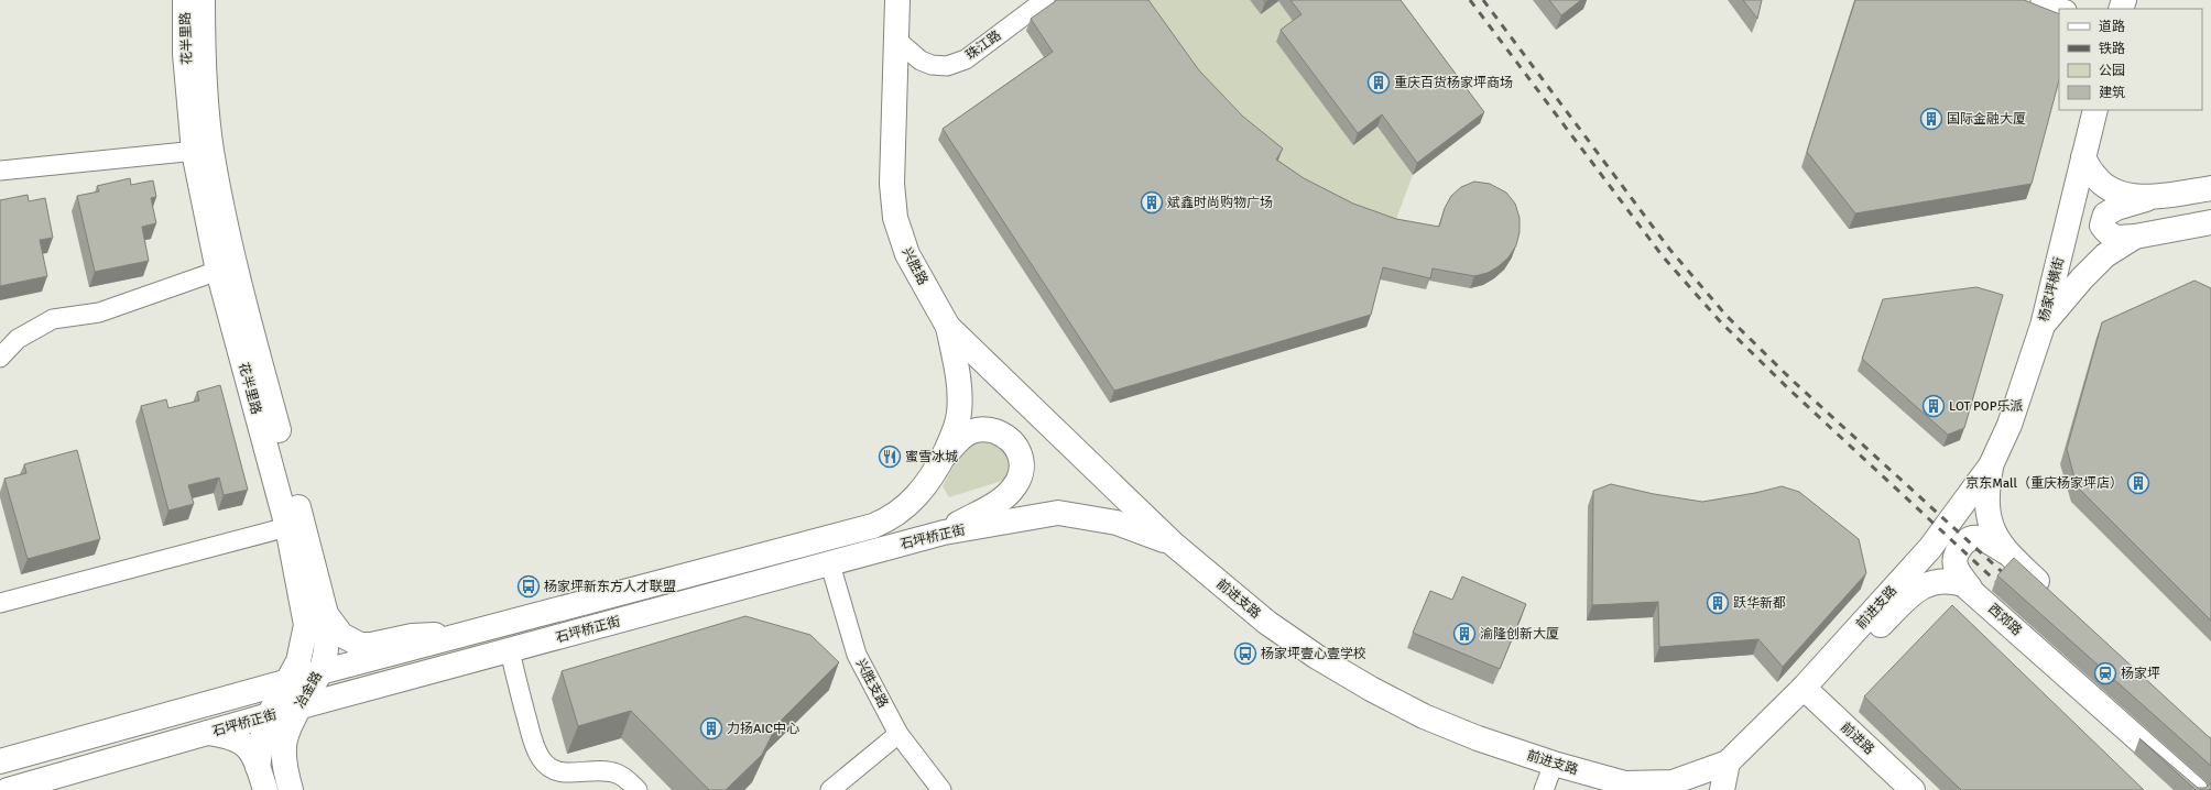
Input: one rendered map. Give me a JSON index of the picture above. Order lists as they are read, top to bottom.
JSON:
{
  "streets": {
    "main road": [
      "花半里路",
      "兴胜路",
      "杨家坪横街",
      "石坪桥正街",
      "前进支路",
      "西郊路",
      "冶金路",
      "前进路"
    ],
    "street": ["珠江路", "兴胜支路"]
  },
  "crossings": [
    ["花半里路", "石坪桥正街"],
    ["花半里路", "冶金路"],
    ["珠江路", "兴胜路"],
    ["兴胜路", "石坪桥正街"],
    ["兴胜路", "前进支路"],
    ["杨家坪横街", "前进支路"],
    ["石坪桥正街", "前进支路"],
    ["石坪桥正街", "兴胜支路"],
    ["石坪桥正街", "冶金路"],
    ["前进支路", "西郊路"],
    ["前进支路", "前进路"],
    ["西郊路", "前进路"]
  ],
  "places": {
    "building": [
      "重庆百货杨家坪商场",
      "国际金融大厦",
      "斌鑫时尚购物广场",
      "LOT POP乐派",
      "京东Mall（重庆杨家坪店）",
      "跃华新都",
      "渝隆创新大厦",
      "力扬AIC中心"
    ],
    "restaurant": ["蜜雪冰城"],
    "bus stop": ["杨家坪新东方人才联盟", "杨家坪壹心壹学校"],
    "station": ["杨家坪"]
  },
  "legend": [
    "道路",
    "铁路",
    "公园",
    "建筑"
  ]
}
